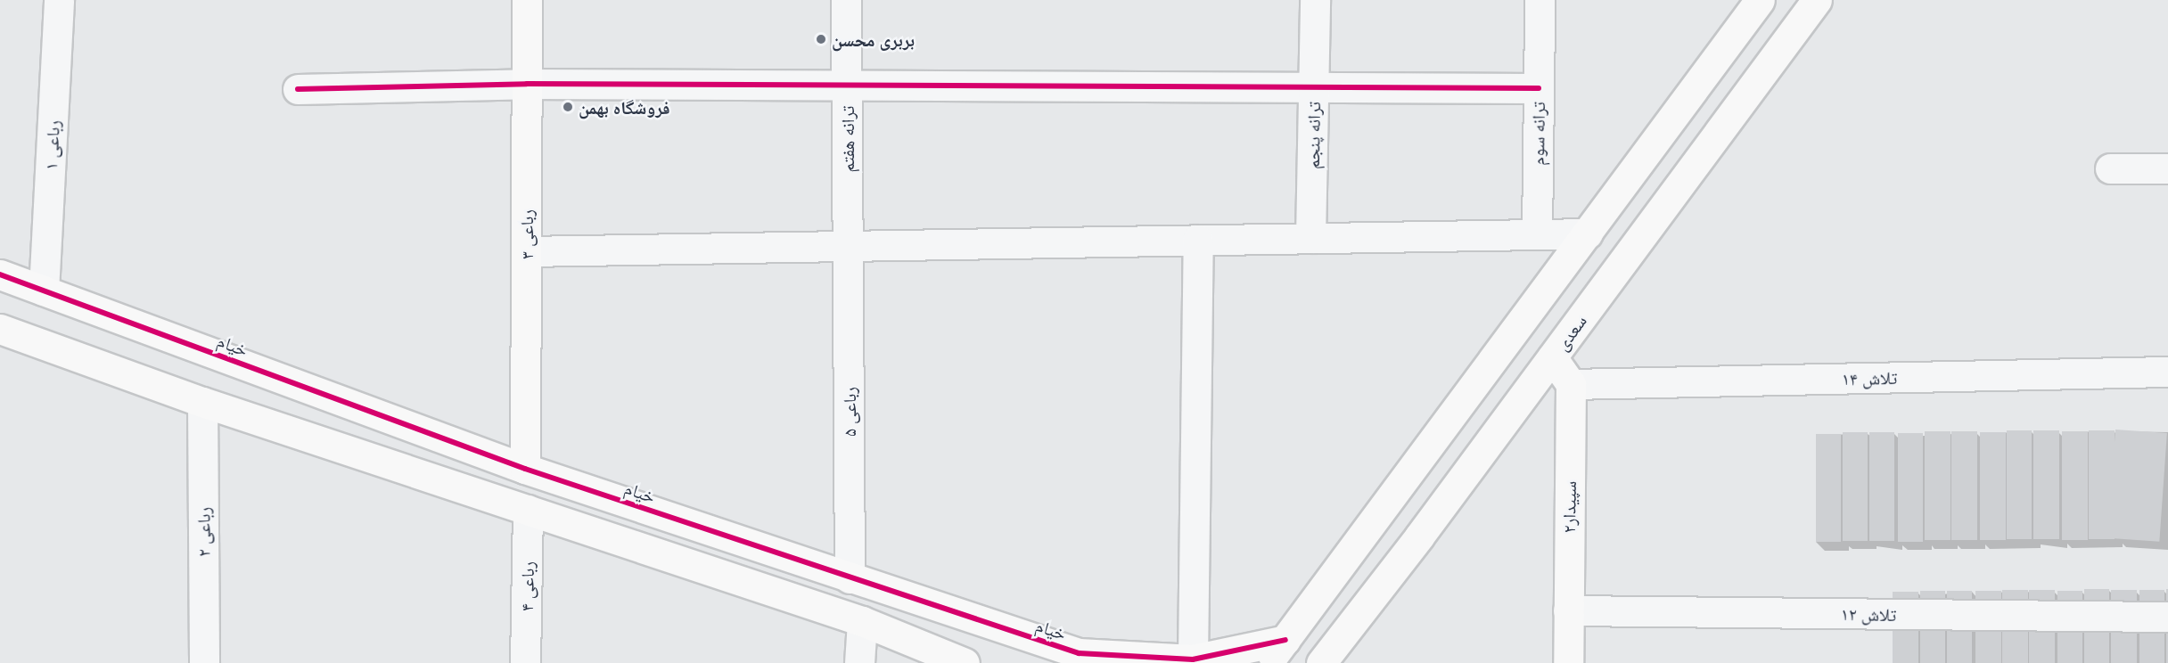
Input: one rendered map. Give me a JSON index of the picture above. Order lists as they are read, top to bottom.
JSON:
{
  "streets": {
    "street": [
      "ترانه سوم",
      "ترانه پنجم",
      "ترانه هفتم",
      "رباعی ۱",
      "رباعی ۳",
      "سعدی",
      "خیام",
      "تلاش ۱۴",
      "رباعی ۵",
      "سپیدار۲",
      "رباعی ۲",
      "رباعی ۴",
      "تلاش ۱۲"
    ]
  },
  "crossings": [
    ["ترانه هفتم", "رباعی ۵"],
    ["رباعی ۱", "خیام"],
    ["رباعی ۳", "خیام"],
    ["خیام", "رباعی ۵"],
    ["تلاش ۱۴", "سپیدار۲"],
    ["سپیدار۲", "تلاش ۱۲"]
  ],
  "places": ["بربری محسن", "فروشگاه بهمن"]
}
